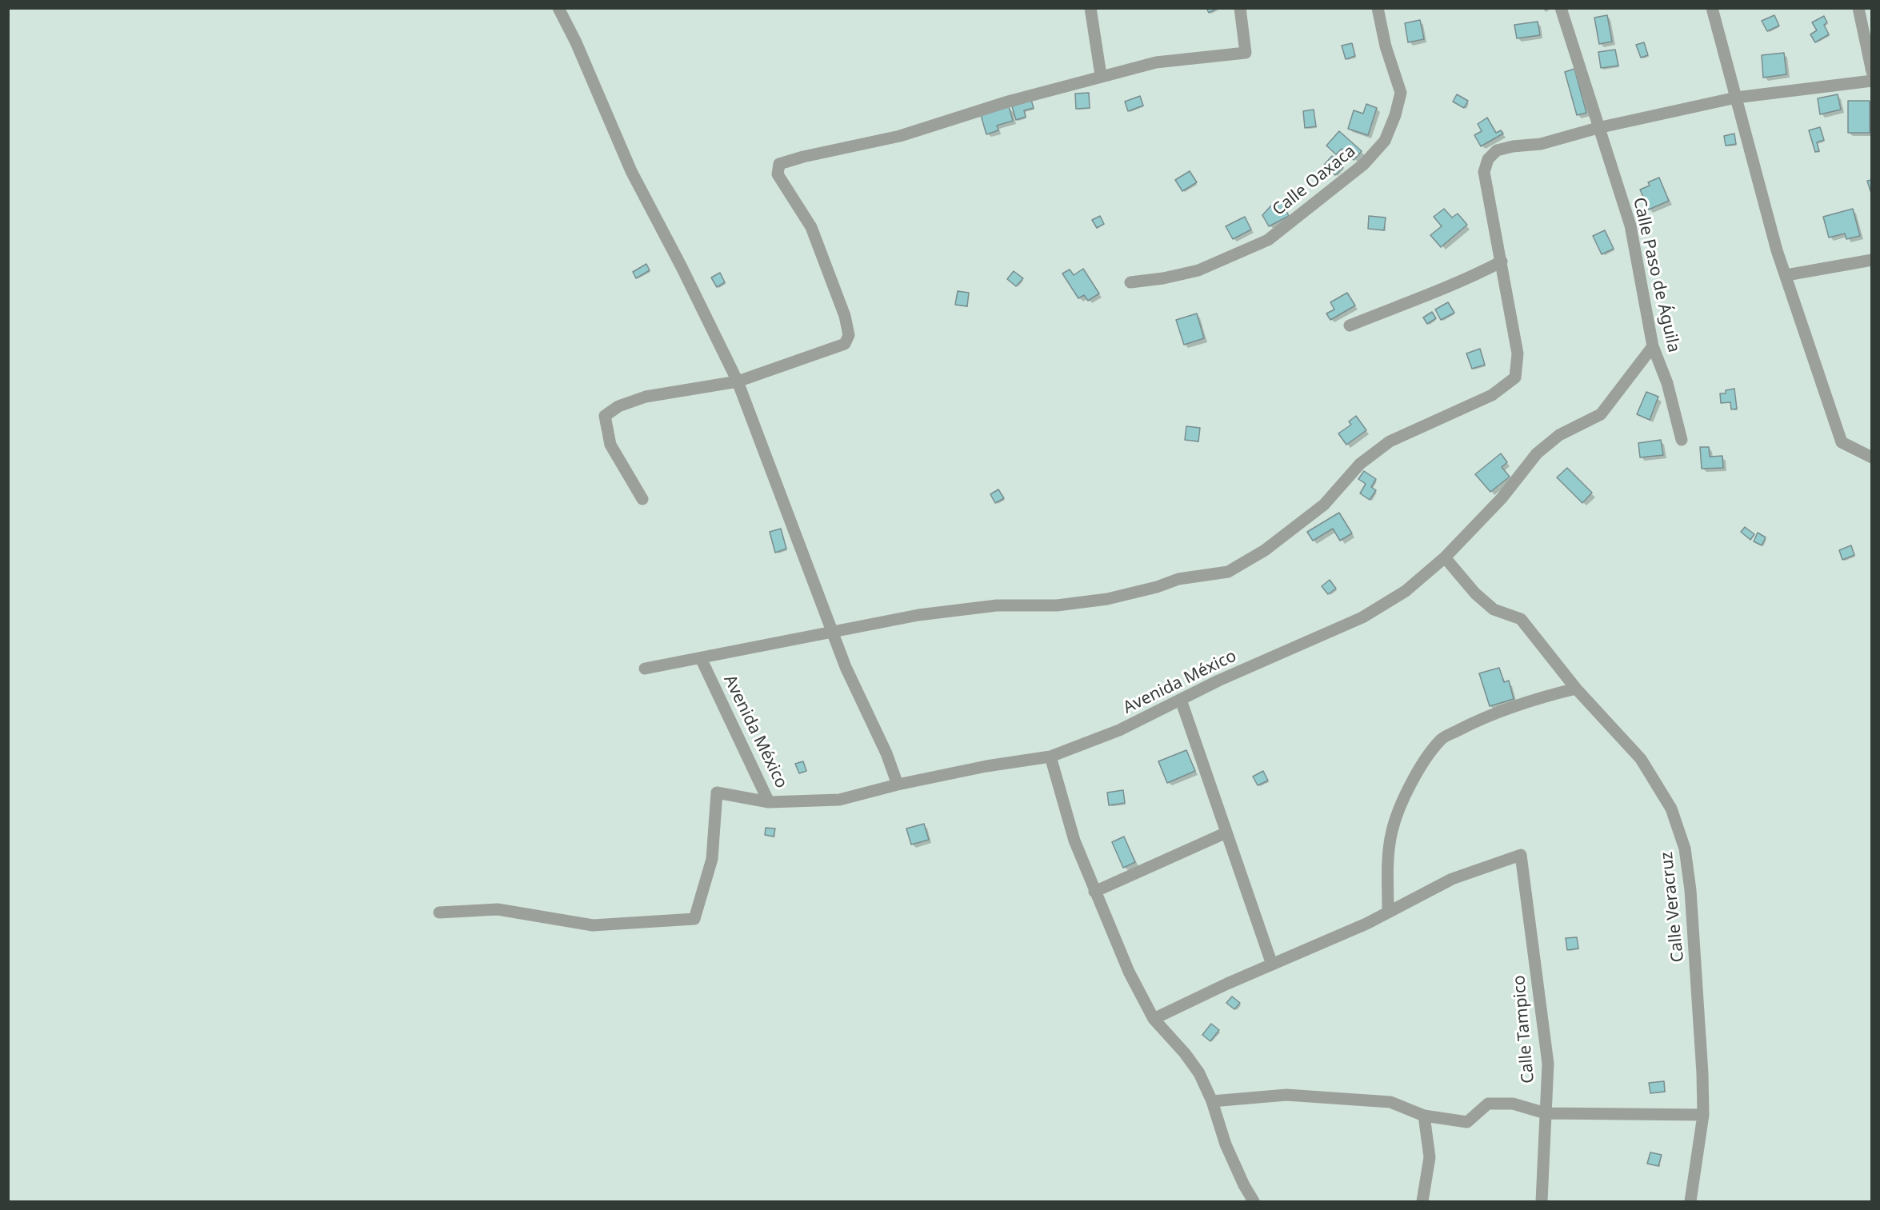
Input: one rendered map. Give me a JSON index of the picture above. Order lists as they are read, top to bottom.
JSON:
{
  "streets": {
    "street": [
      "Calle Oaxaca",
      "Calle Paso de Águila",
      "Avenida México",
      "Calle Veracruz",
      "Calle Tampico"
    ]
  },
  "crossings": [
    ["Calle Paso de Águila", "Avenida México"],
    ["Avenida México", "Calle Veracruz"]
  ]
}
